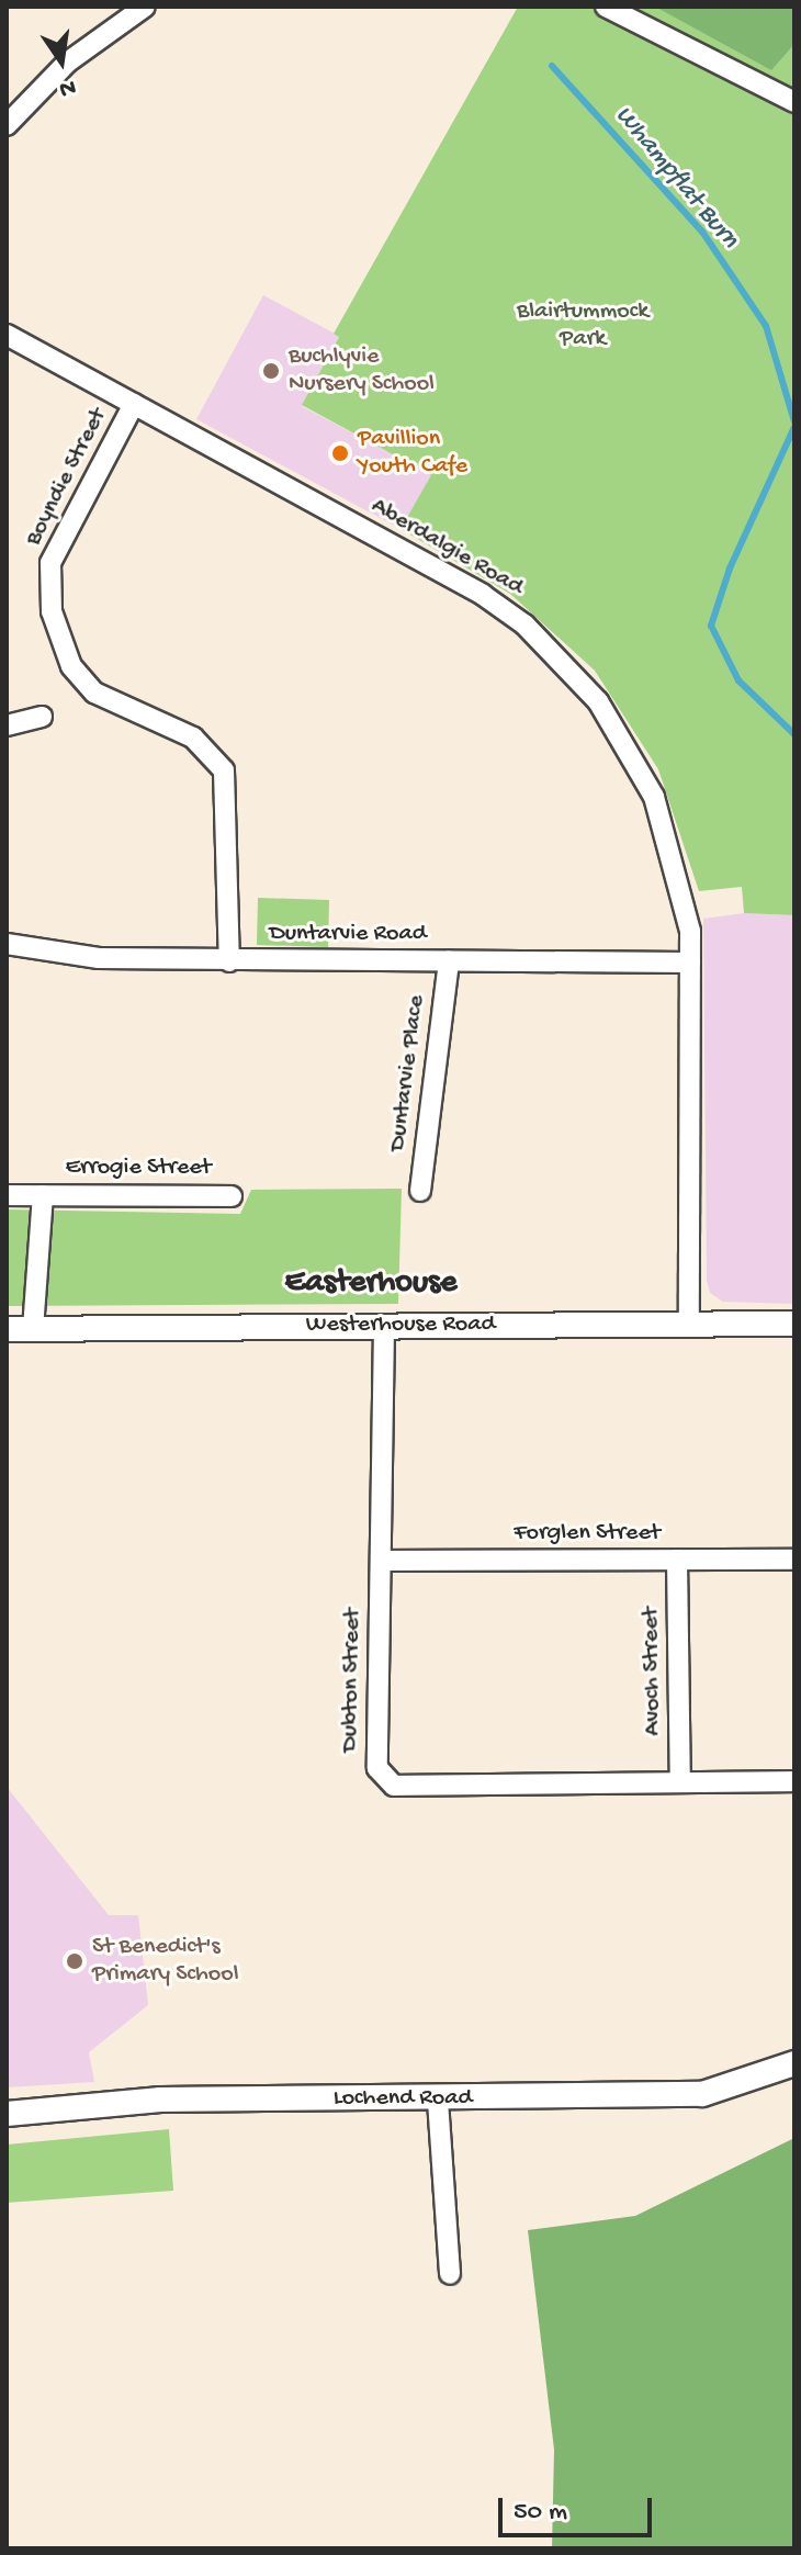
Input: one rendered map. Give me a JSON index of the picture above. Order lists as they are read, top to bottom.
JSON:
{
  "streets": {
    "street": [
      "Boyndie Street",
      "Aberdalgie Road",
      "Duntarvie Road",
      "Duntarvie Place",
      "Errogie Street",
      "Westerhouse Road",
      "Forglen Street",
      "Avoch Street",
      "Dubton Street",
      "Lochend Road"
    ]
  },
  "crossings": [
    ["Boyndie Street", "Aberdalgie Road"],
    ["Boyndie Street", "Duntarvie Road"],
    ["Aberdalgie Road", "Duntarvie Road"],
    ["Aberdalgie Road", "Westerhouse Road"],
    ["Duntarvie Road", "Duntarvie Place"],
    ["Errogie Street", "Westerhouse Road"],
    ["Westerhouse Road", "Dubton Street"],
    ["Forglen Street", "Avoch Street"],
    ["Forglen Street", "Dubton Street"],
    ["Avoch Street", "Dubton Street"]
  ],
  "districts": ["Easterhouse"],
  "water": ["Whampflat Burn"],
  "parks": ["Blairtummock Park"],
  "places": ["Buchlyvie Nursery School", "Pavillion Youth Cafe", "St Benedict's Primary School"],
  "scale_bar": "50 m",
  "north": "bottom"
}
